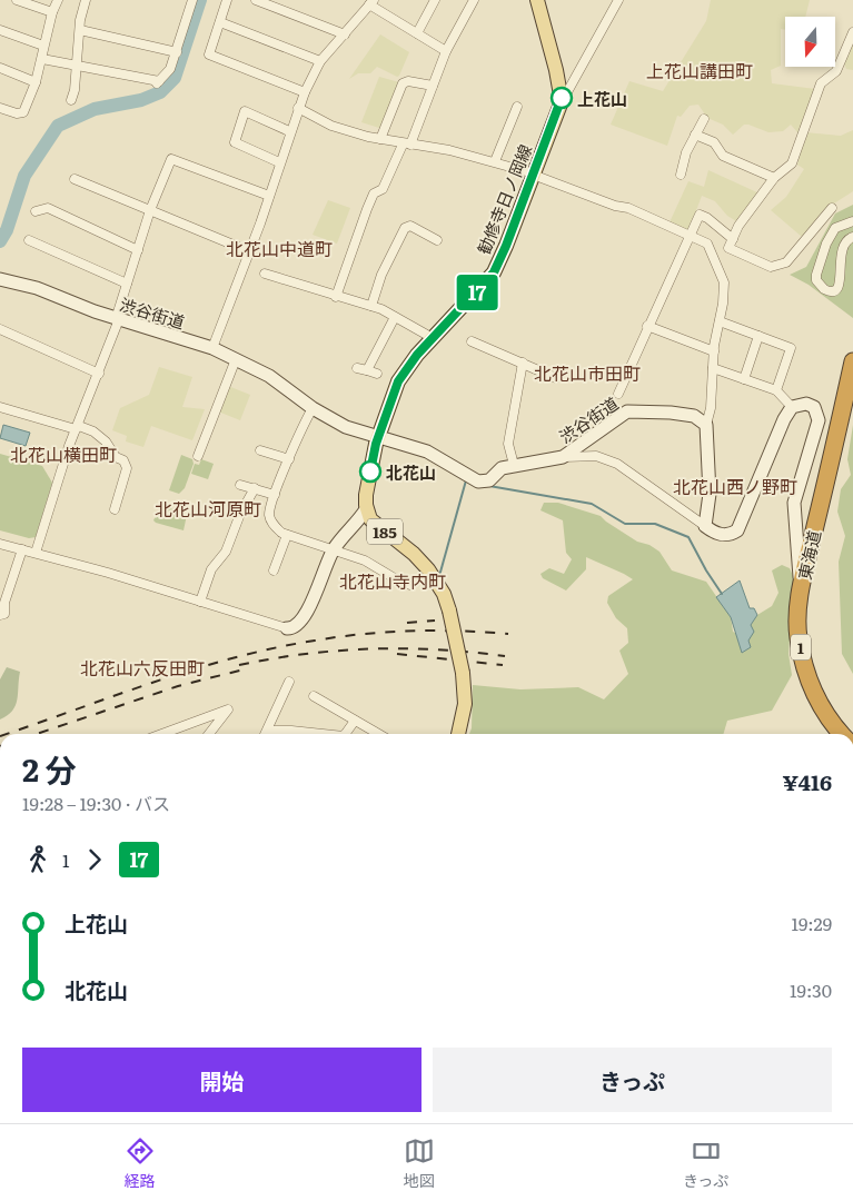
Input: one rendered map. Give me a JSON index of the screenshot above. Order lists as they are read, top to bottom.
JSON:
{
  "streets": {
    "highway": ["東海道", "1"],
    "main road": ["勧修寺日ノ岡線", "渋谷街道", "185"]
  },
  "crossings": [
    ["勧修寺日ノ岡線", "渋谷街道"],
    ["勧修寺日ノ岡線", "185"]
  ],
  "districts": [
    "上花山講田町",
    "北花山中道町",
    "北花山市田町",
    "北花山横田町",
    "北花山西ノ野町",
    "北花山河原町",
    "北花山寺内町",
    "北花山六反田町"
  ],
  "places": ["上花山", "北花山"],
  "lines": ["bus line 17"],
  "north": "bottom",
  "page": {
    "on_map": "17",
    "heading": ["2 分", "19:28 – 19:30 · バス", "¥416"],
    "legs": ["1", "17"],
    "list": [
      {
        "name": "上花山",
        "value": "19:29"
      },
      {
        "name": "北花山",
        "value": "19:30"
      }
    ],
    "buttons": ["開始", "きっぷ"],
    "tabs": ["経路", "地図", "きっぷ"]
  }
}
